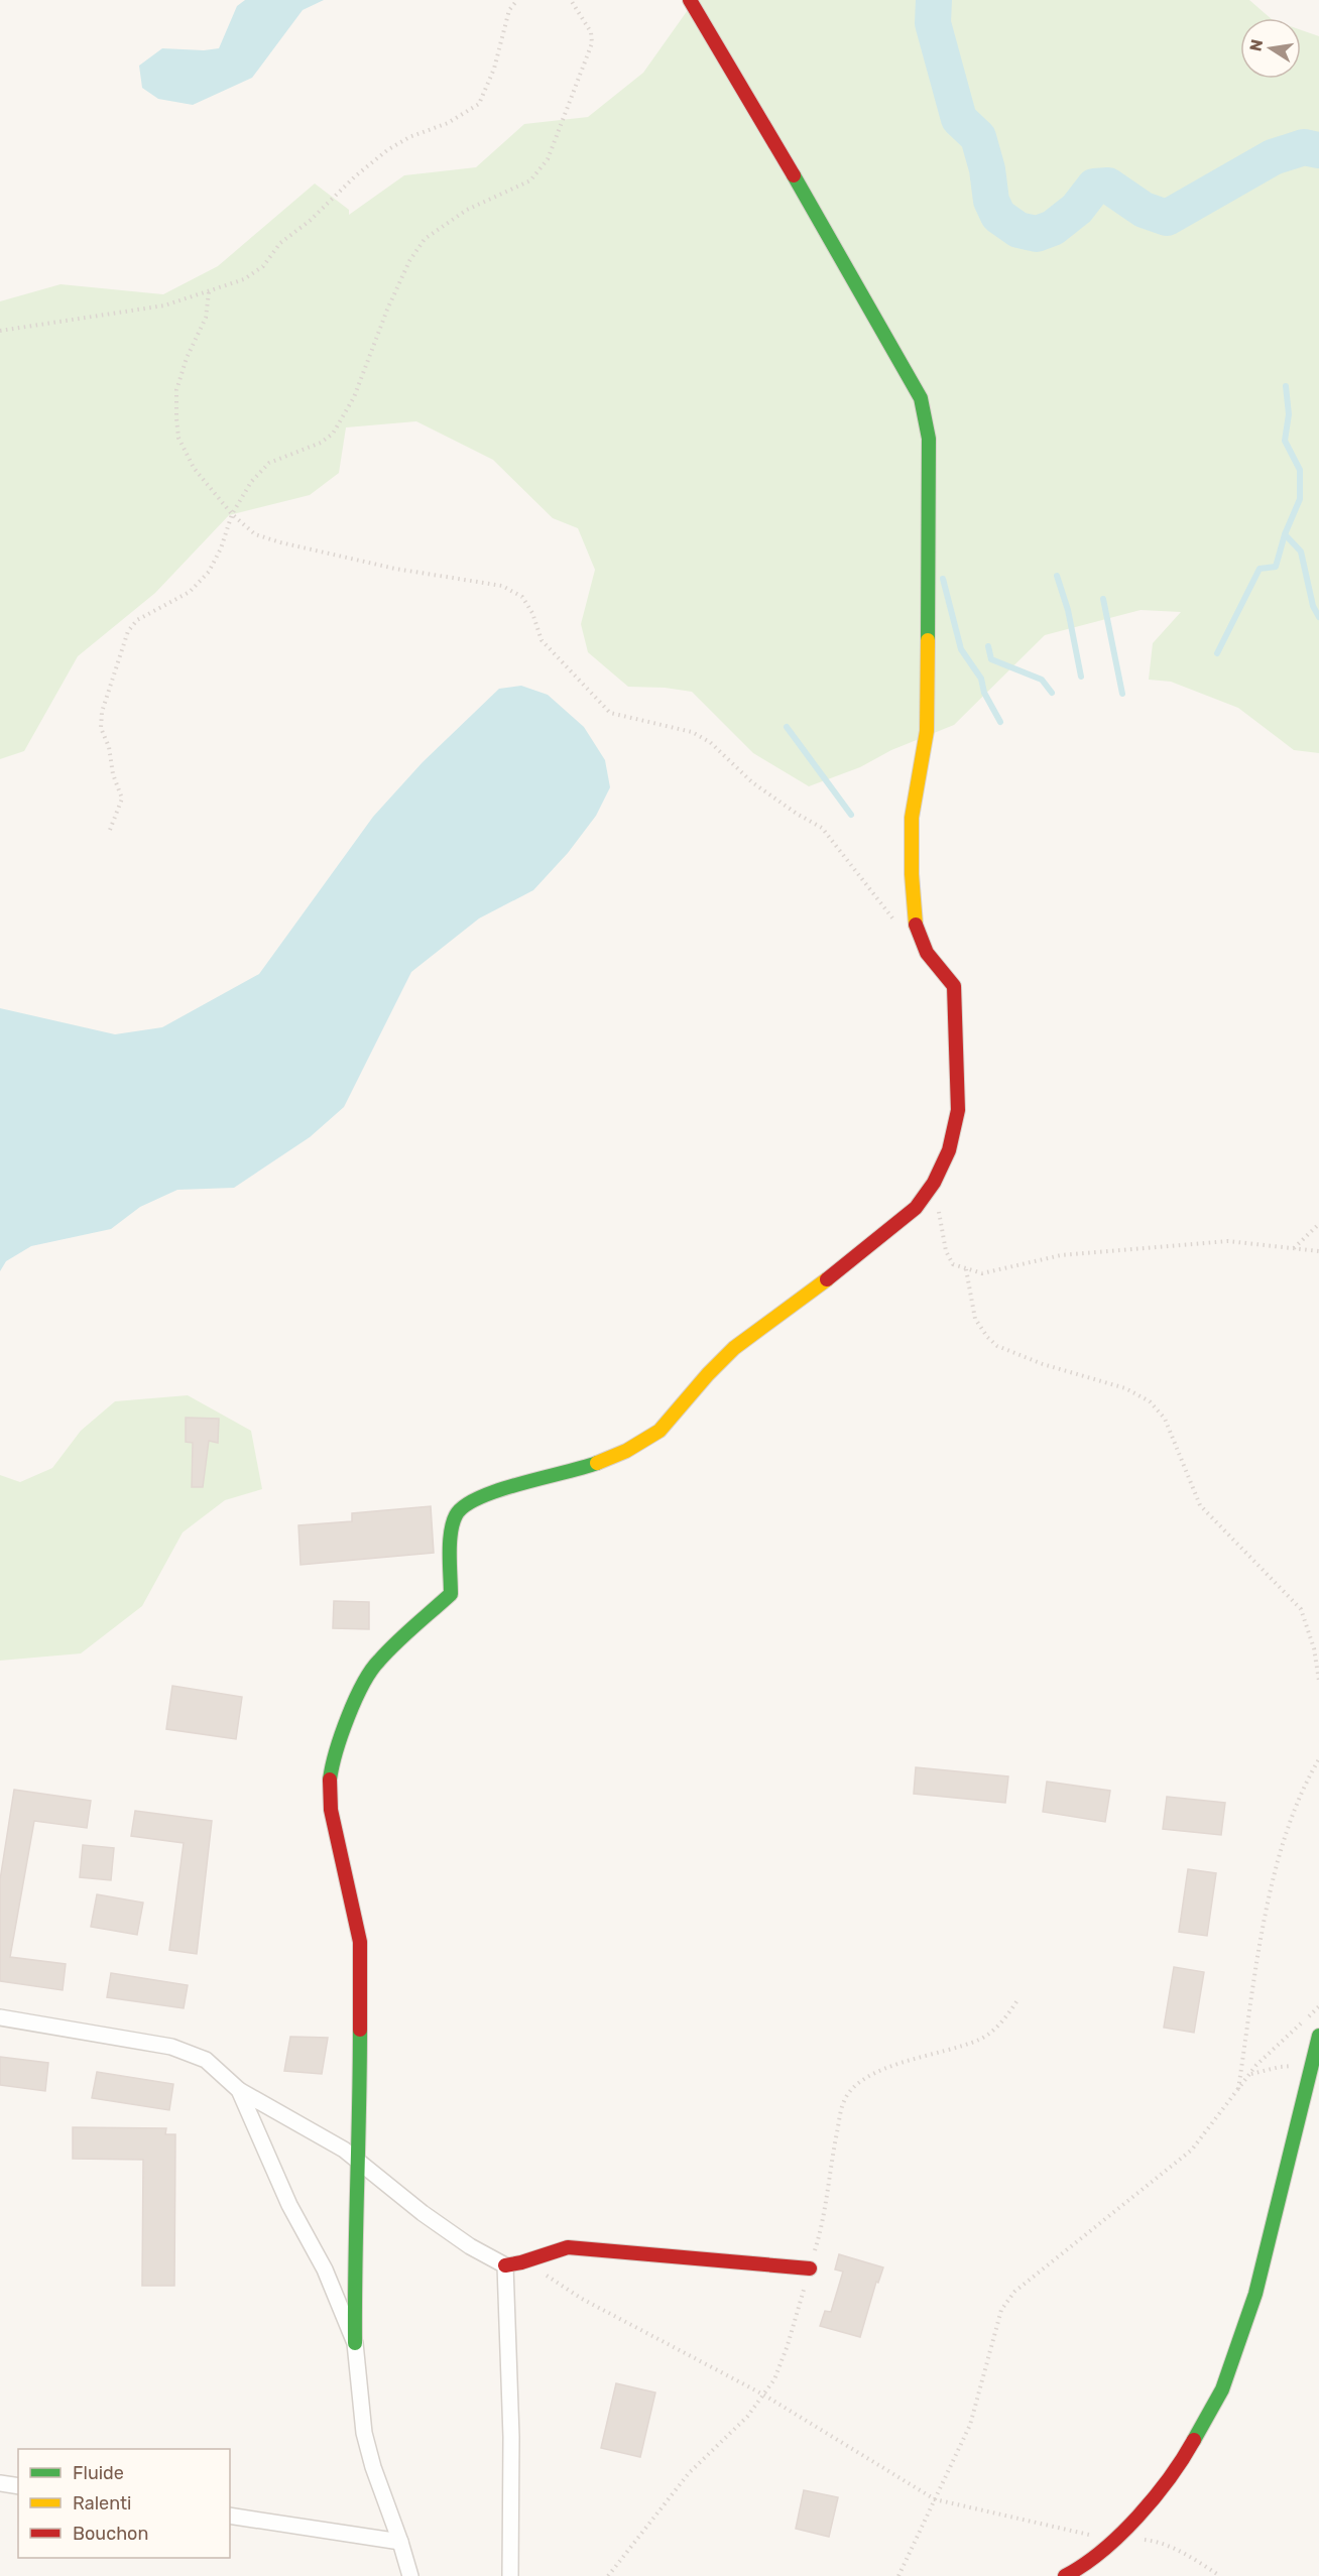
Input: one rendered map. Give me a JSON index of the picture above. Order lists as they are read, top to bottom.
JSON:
{
  "legend": ["Fluide", "Ralenti", "Bouchon"],
  "north": "left"
}
